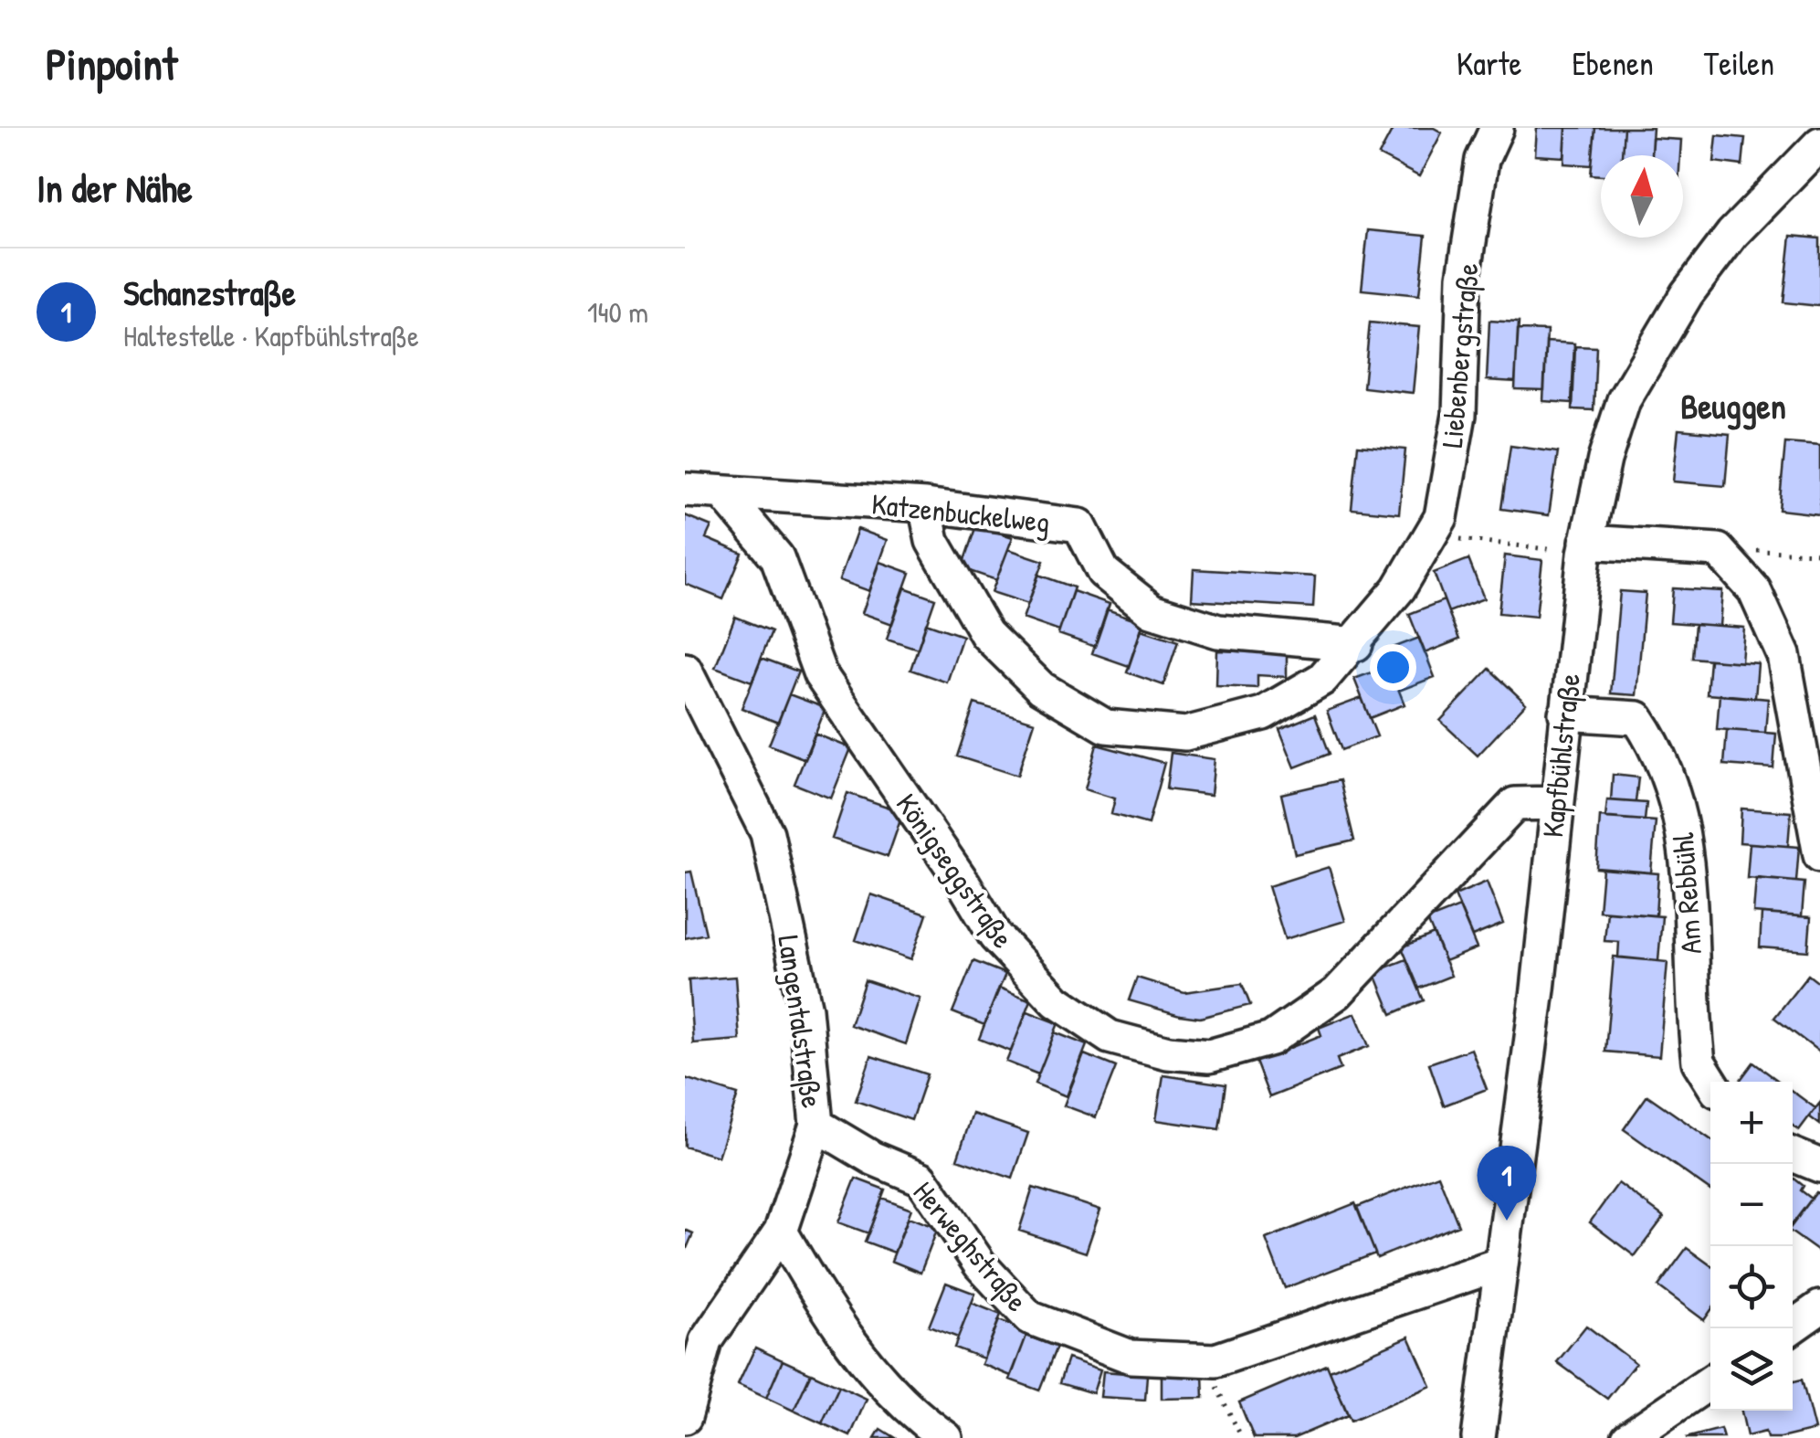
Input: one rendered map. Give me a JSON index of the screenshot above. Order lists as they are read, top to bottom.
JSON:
{
  "streets": {
    "street": [
      "Liebenbergstraße",
      "Katzenbuckelweg",
      "Kapfbühlstraße",
      "Königseggstraße",
      "Am Rebbühl",
      "Langentalstraße",
      "Herweghstraße"
    ]
  },
  "crossings": [
    ["Liebenbergstraße", "Katzenbuckelweg"],
    ["Katzenbuckelweg", "Königseggstraße"],
    ["Kapfbühlstraße", "Königseggstraße"],
    ["Kapfbühlstraße", "Am Rebbühl"],
    ["Kapfbühlstraße", "Herweghstraße"],
    ["Langentalstraße", "Herweghstraße"]
  ],
  "districts": ["Beuggen"],
  "north": "top",
  "page": {
    "header": "Pinpoint",
    "nav": ["Karte", "Ebenen", "Teilen"],
    "heading": "In der Nähe",
    "list": [
      {
        "mark": "1",
        "name": "Schanzstraße",
        "note": "Haltestelle · Kapfbühlstraße",
        "value": "140 m"
      }
    ],
    "map_buttons": ["+", "−"],
    "pins": "1"
  }
}
